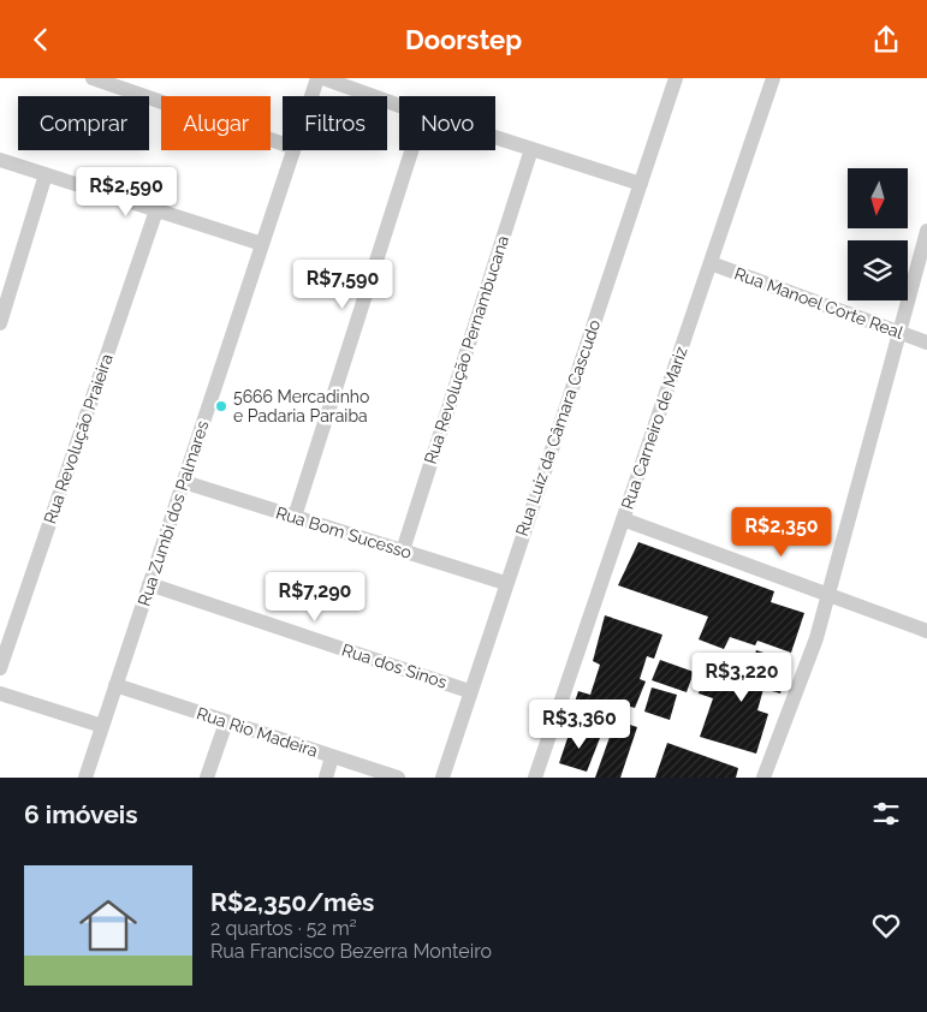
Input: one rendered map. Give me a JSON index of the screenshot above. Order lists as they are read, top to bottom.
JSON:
{
  "streets": {
    "street": [
      "Rua Manoel Corte Real",
      "Rua Revolução Pernambucana",
      "Rua Luiz da Câmara Cascudo",
      "Rua Carneiro de Mariz",
      "Rua Revolução Praieira",
      "Rua Zumbi dos Palmares",
      "Rua Bom Sucesso",
      "Rua dos Sinos",
      "Rua Rio Madeira"
    ]
  },
  "crossings": [
    ["Rua Manoel Corte Real", "Rua Carneiro de Mariz"],
    ["Rua Revolução Pernambucana", "Rua Bom Sucesso"],
    ["Rua Luiz da Câmara Cascudo", "Rua Bom Sucesso"],
    ["Rua Luiz da Câmara Cascudo", "Rua dos Sinos"],
    ["Rua Zumbi dos Palmares", "Rua Bom Sucesso"],
    ["Rua Zumbi dos Palmares", "Rua dos Sinos"],
    ["Rua Zumbi dos Palmares", "Rua Rio Madeira"]
  ],
  "places": ["5666 Mercadinho e Padaria Paraiba"],
  "north": "bottom",
  "page": {
    "header": "Doorstep",
    "chip": [
      "Comprar",
      "Alugar",
      "Filtros",
      "Novo"
    ],
    "price": [
      "R$2,590",
      "R$7,590",
      "R$2,350",
      "R$7,290",
      "R$3,220",
      "R$3,360"
    ],
    "heading": "6 imóveis",
    "list": [
      {
        "name": "R$2,350/mês",
        "note": "2 quartos · 52 m² · Rua Francisco Bezerra Monteiro"
      }
    ]
  }
}
